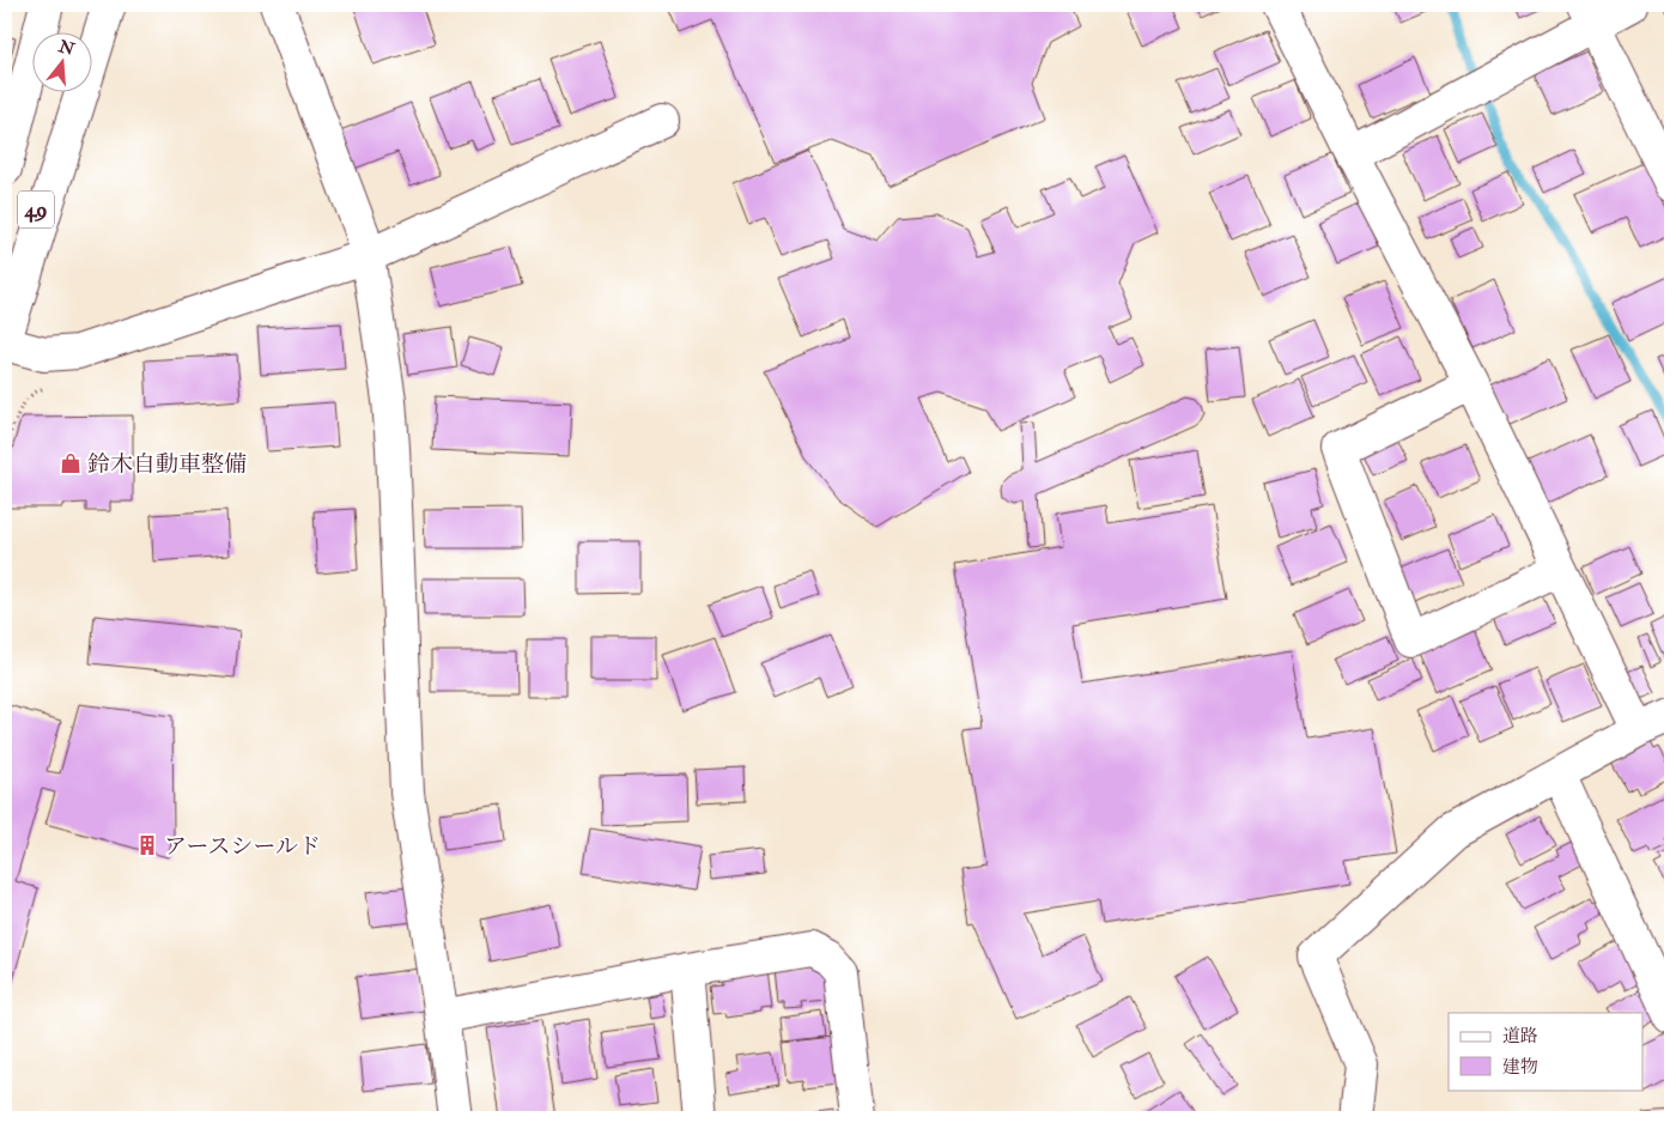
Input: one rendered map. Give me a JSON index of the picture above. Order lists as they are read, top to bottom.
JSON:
{
  "streets": {
    "main road": ["49"]
  },
  "places": {
    "shop": ["鈴木自動車整備"],
    "building": ["アースシールド"]
  },
  "legend": ["道路", "建物"],
  "north": "top"
}
